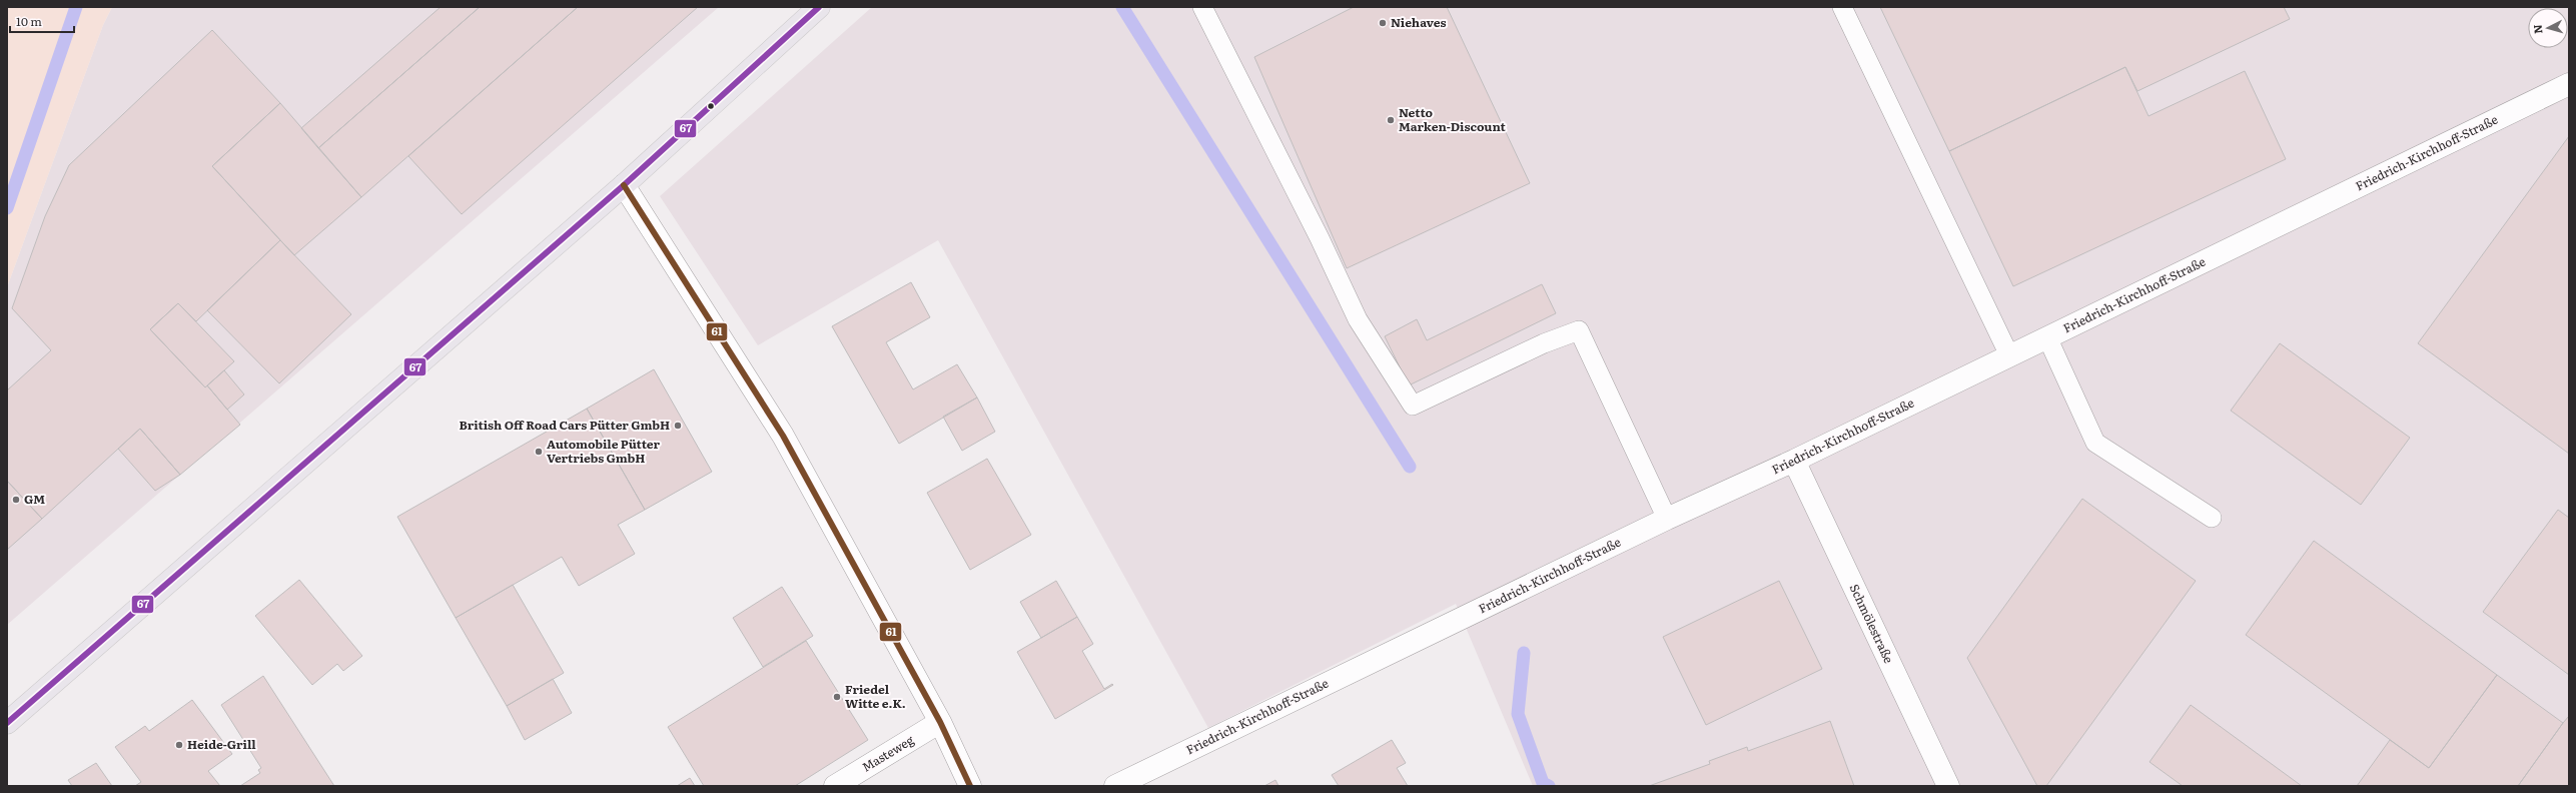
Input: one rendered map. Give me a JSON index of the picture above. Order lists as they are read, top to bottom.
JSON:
{
  "streets": {
    "street": ["Friedrich-Kirchhoff-Straße", "Schmölestraße", "Masteweg"]
  },
  "crossings": [
    ["Friedrich-Kirchhoff-Straße", "Schmölestraße"]
  ],
  "places": [
    "Niehaves",
    "Netto Marken-Discount",
    "British Off Road Cars Pütter GmbH",
    "Automobile Pütter Vertriebs GmbH",
    "GM",
    "Friedel Witte e.K.",
    "Heide-Grill"
  ],
  "lines": ["transit line 67", "transit line 61"],
  "scale_bar": "10 m",
  "north": "left"
}
